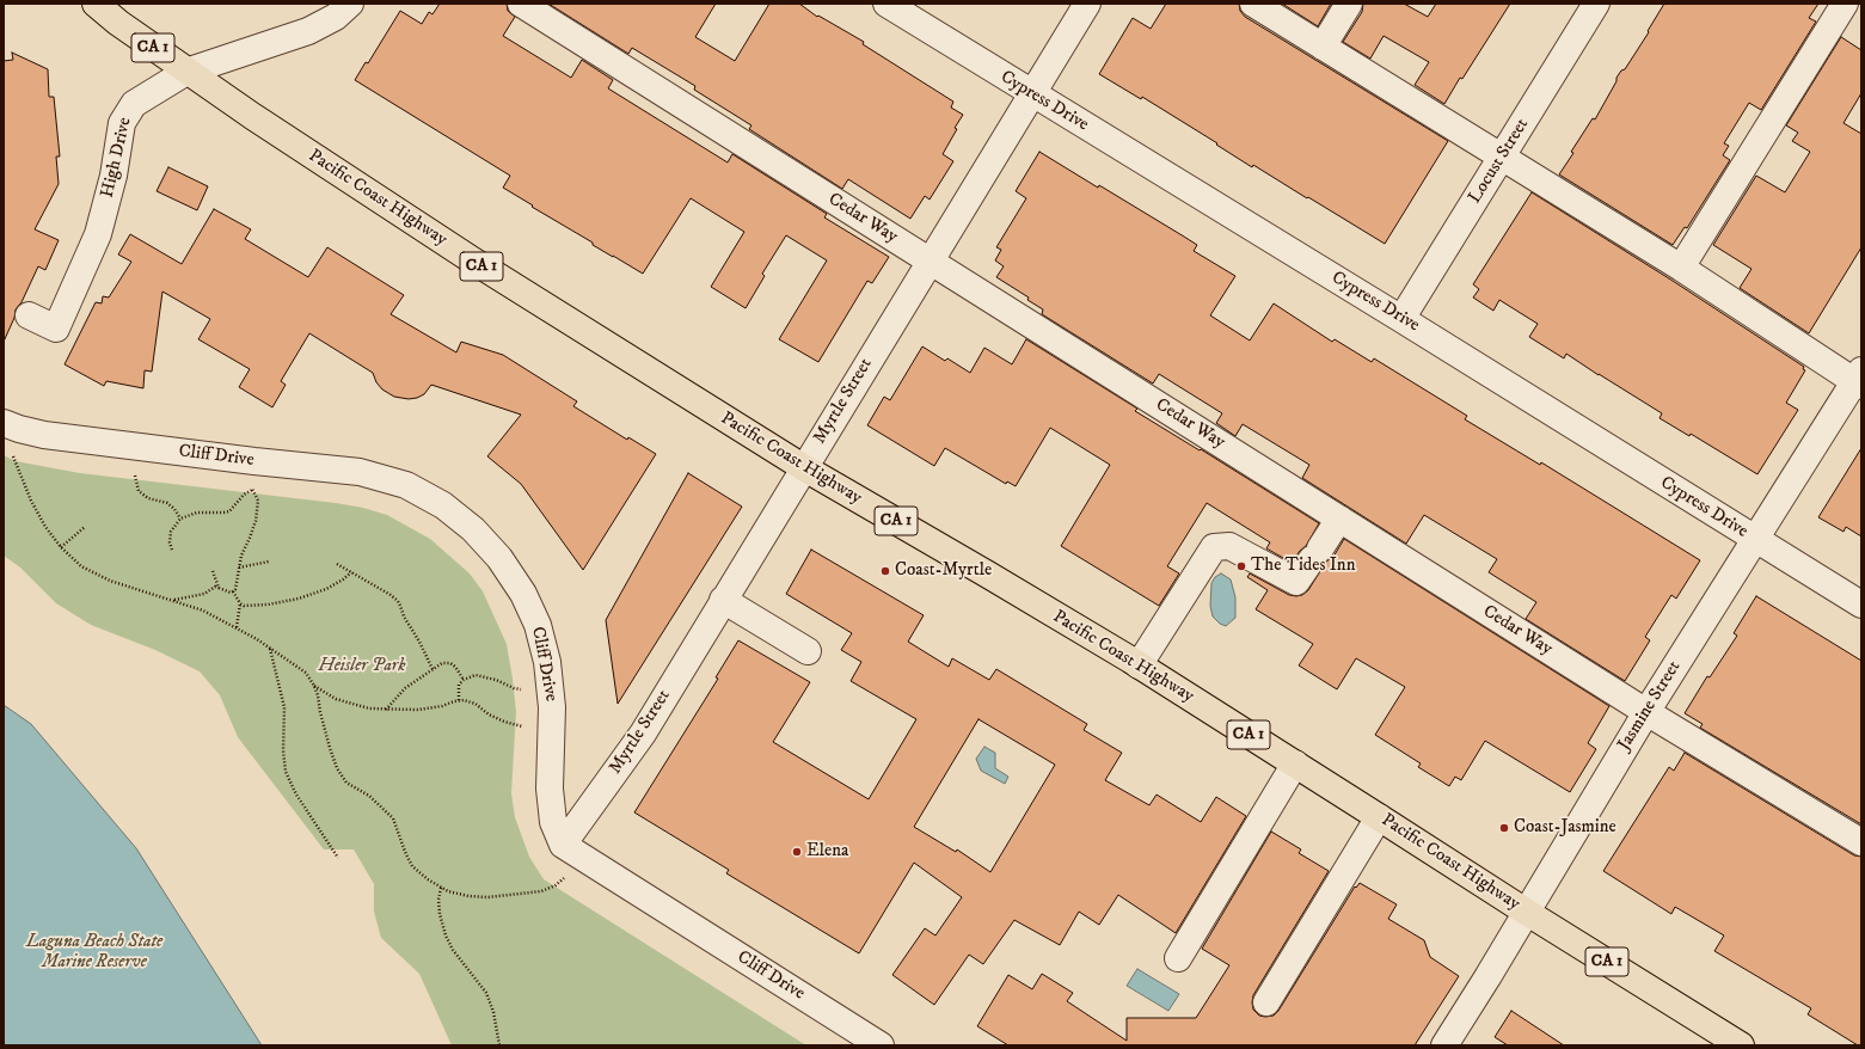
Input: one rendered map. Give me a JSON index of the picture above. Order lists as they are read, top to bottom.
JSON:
{
  "streets": {
    "highway": ["CA 1", "Pacific Coast Highway"],
    "street": [
      "Cypress Drive",
      "High Drive",
      "Locust Street",
      "Cedar Way",
      "Myrtle Street",
      "Cliff Drive",
      "Jasmine Street"
    ]
  },
  "crossings": [
    ["Cypress Drive", "Locust Street"],
    ["Cypress Drive", "Myrtle Street"],
    ["Cypress Drive", "Jasmine Street"],
    ["High Drive", "Pacific Coast Highway"],
    ["Pacific Coast Highway", "Myrtle Street"],
    ["Pacific Coast Highway", "Jasmine Street"],
    ["Cedar Way", "Myrtle Street"],
    ["Cedar Way", "Jasmine Street"],
    ["Myrtle Street", "Cliff Drive"]
  ],
  "parks": ["Heisler Park", "Laguna Beach State Marine Reserve"],
  "places": [
    "The Tides Inn",
    "Coast-Myrtle",
    "Coast-Jasmine",
    "Elena"
  ]
}
